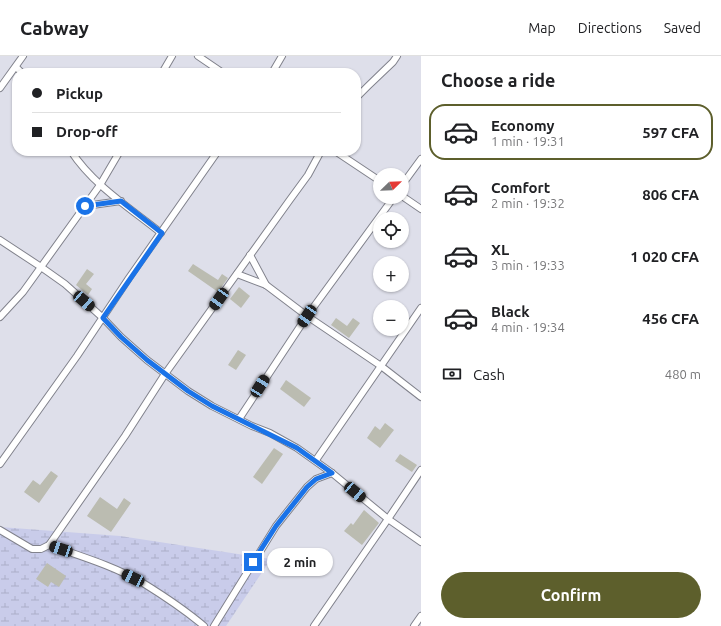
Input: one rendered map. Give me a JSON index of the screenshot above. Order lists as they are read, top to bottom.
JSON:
{
  "north": "top right",
  "page": {
    "header": "Cabway",
    "nav": ["Map", "Directions", "Saved"],
    "heading": "Choose a ride",
    "banner": ["Pickup", "Drop-off"],
    "list": [
      {
        "name": "Economy",
        "note": "1 min · 19:31",
        "value": "597 CFA"
      },
      {
        "name": "Comfort",
        "note": "2 min · 19:32",
        "value": "806 CFA"
      },
      {
        "name": "XL",
        "note": "3 min · 19:33",
        "value": "1 020 CFA"
      },
      {
        "name": "Black",
        "note": "4 min · 19:34",
        "value": "456 CFA"
      }
    ],
    "map_buttons": ["+", "−"],
    "pay": ["Cash", "480 m"],
    "bubble": "2 min",
    "buttons": "Confirm"
  }
}
